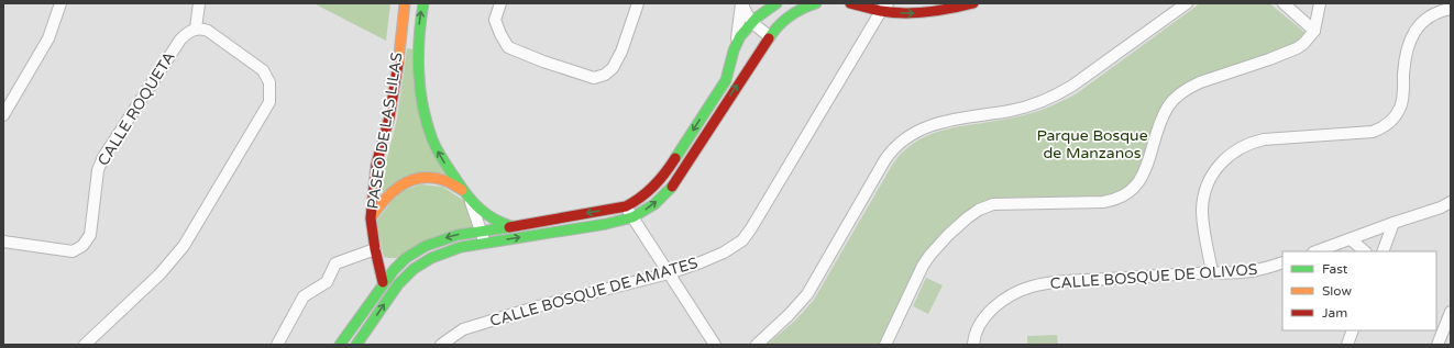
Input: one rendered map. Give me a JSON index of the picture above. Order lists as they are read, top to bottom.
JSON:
{
  "streets": {
    "street": [
      "CALLE ROQUETA",
      "PASEO DE LAS LILAS",
      "CALLE BOSQUE DE OLIVOS",
      "CALLE BOSQUE DE AMATES"
    ]
  },
  "parks": ["Parque Bosque de Manzanos"],
  "legend": ["Fast", "Slow", "Jam"]
}
